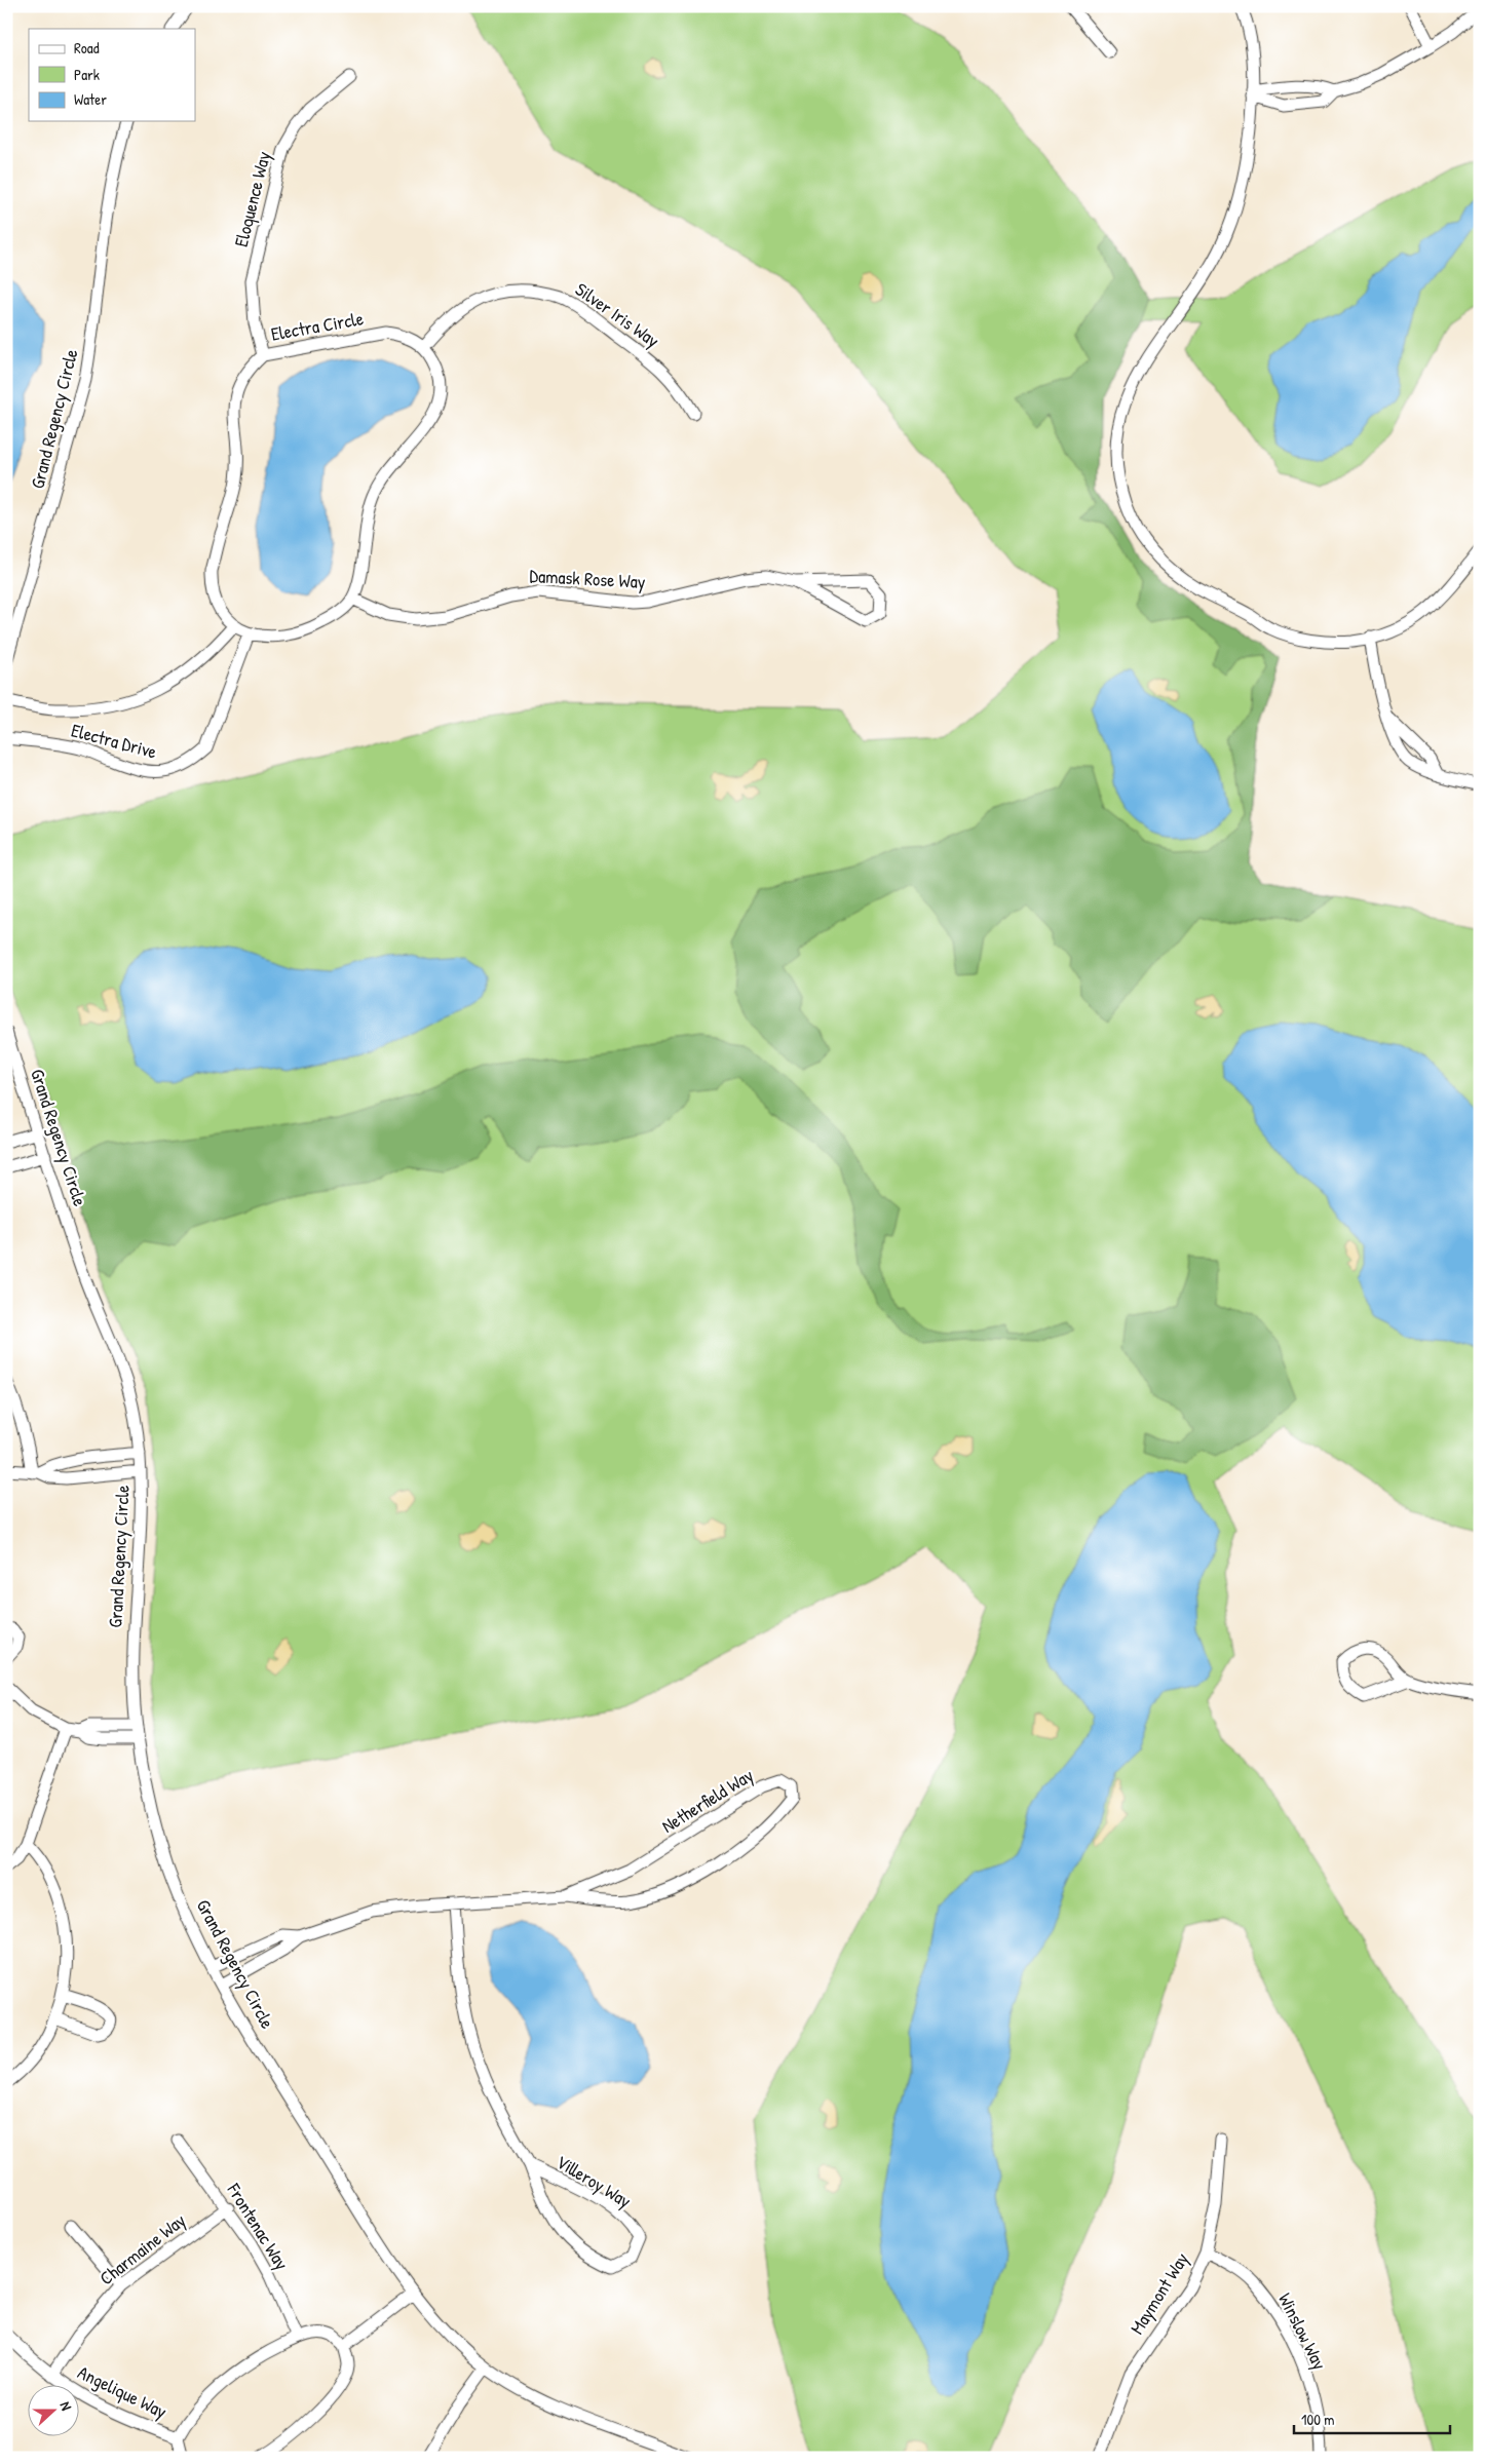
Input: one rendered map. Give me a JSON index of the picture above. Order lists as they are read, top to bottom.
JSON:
{
  "streets": {
    "street": [
      "Eloquence Way",
      "Silver Iris Way",
      "Electra Circle",
      "Grand Regency Circle",
      "Damask Rose Way",
      "Electra Drive",
      "Netherfield Way",
      "Villeroy Way",
      "Frontenac Way",
      "Charmaine Way",
      "Maymont Way",
      "Winslow Way",
      "Angelique Way"
    ]
  },
  "crossings": [
    ["Eloquence Way", "Electra Circle"],
    ["Silver Iris Way", "Electra Circle"],
    ["Electra Circle", "Damask Rose Way"],
    ["Electra Circle", "Electra Drive"],
    ["Grand Regency Circle", "Netherfield Way"],
    ["Netherfield Way", "Villeroy Way"],
    ["Frontenac Way", "Charmaine Way"],
    ["Charmaine Way", "Angelique Way"],
    ["Maymont Way", "Winslow Way"]
  ],
  "legend": ["Road", "Park", "Water"],
  "scale_bar": "100 m",
  "north": "right"
}
